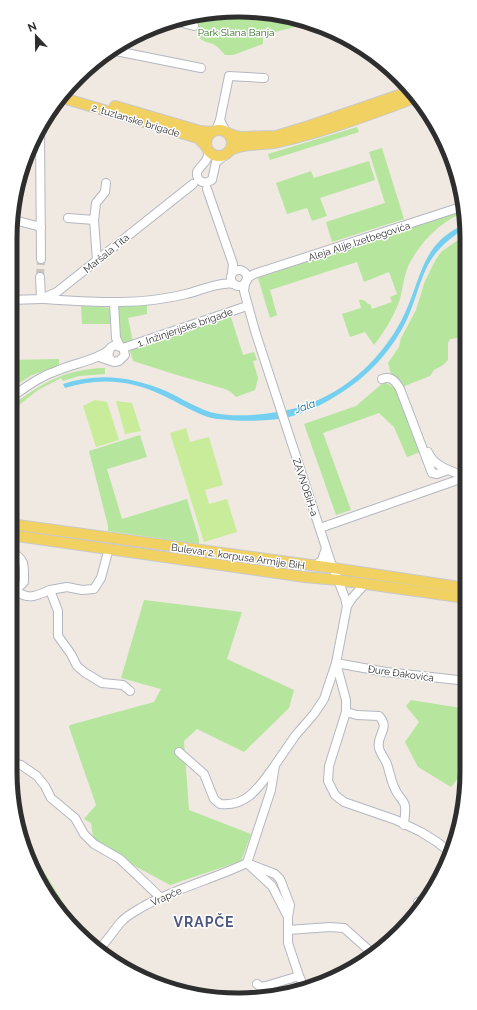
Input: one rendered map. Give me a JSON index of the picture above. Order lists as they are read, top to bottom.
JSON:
{
  "streets": {
    "main road": ["2. tuzlanske brigade", "Bulevar 2. korpusa Armije BiH"],
    "street": [
      "Aleja Alije Izetbegovića",
      "Maršala Tita",
      "1. Inžinjerijske brigade",
      "ZAVNOBiH-a",
      "Đure Đakovića",
      "Vrapče"
    ]
  },
  "crossings": [
    ["1. Inžinjerijske brigade", "ZAVNOBiH-a"]
  ],
  "districts": ["VRAPČE"],
  "water": ["Jala"],
  "parks": ["Park Slana Banja"],
  "north": "top"
}
